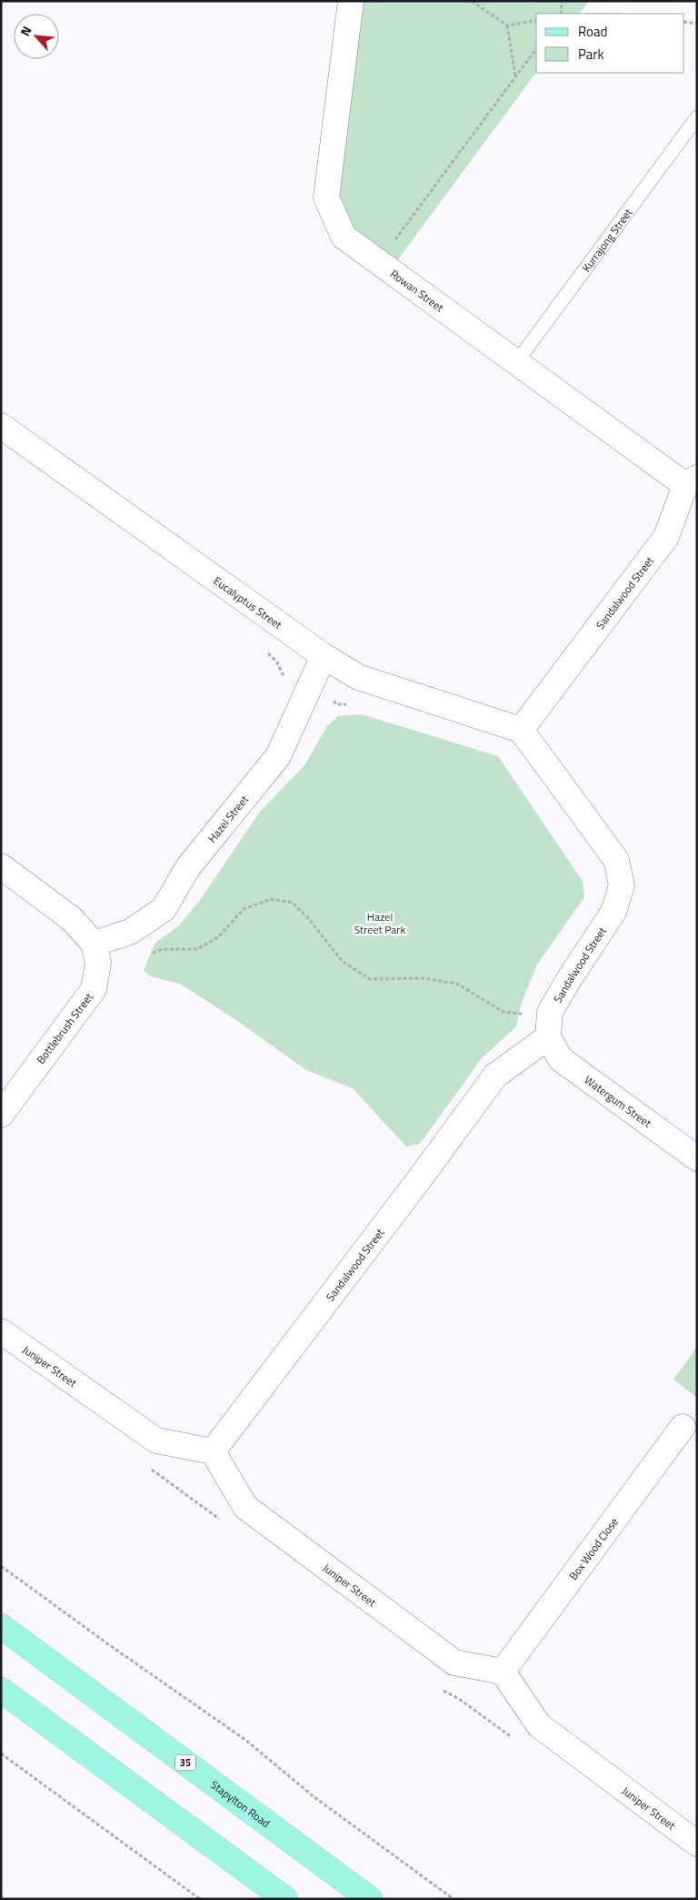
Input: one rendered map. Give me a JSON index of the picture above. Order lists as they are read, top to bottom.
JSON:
{
  "streets": {
    "main road": ["35", "Stapylton Road"],
    "street": [
      "Rowan Street",
      "Sandalwood Street",
      "Eucalyptus Street",
      "Hazel Street",
      "Bottlebrush Street",
      "Watergum Street",
      "Juniper Street",
      "Box Wood Close"
    ],
    "lane": ["Kurrajong Street"]
  },
  "crossings": [
    ["Kurrajong Street", "Rowan Street"],
    ["Rowan Street", "Sandalwood Street"],
    ["Sandalwood Street", "Eucalyptus Street"],
    ["Sandalwood Street", "Watergum Street"],
    ["Sandalwood Street", "Juniper Street"],
    ["Eucalyptus Street", "Hazel Street"],
    ["Hazel Street", "Bottlebrush Street"],
    ["Juniper Street", "Box Wood Close"]
  ],
  "parks": ["Hazel Street Park"],
  "legend": ["Road", "Park"],
  "north": "top left"
}
